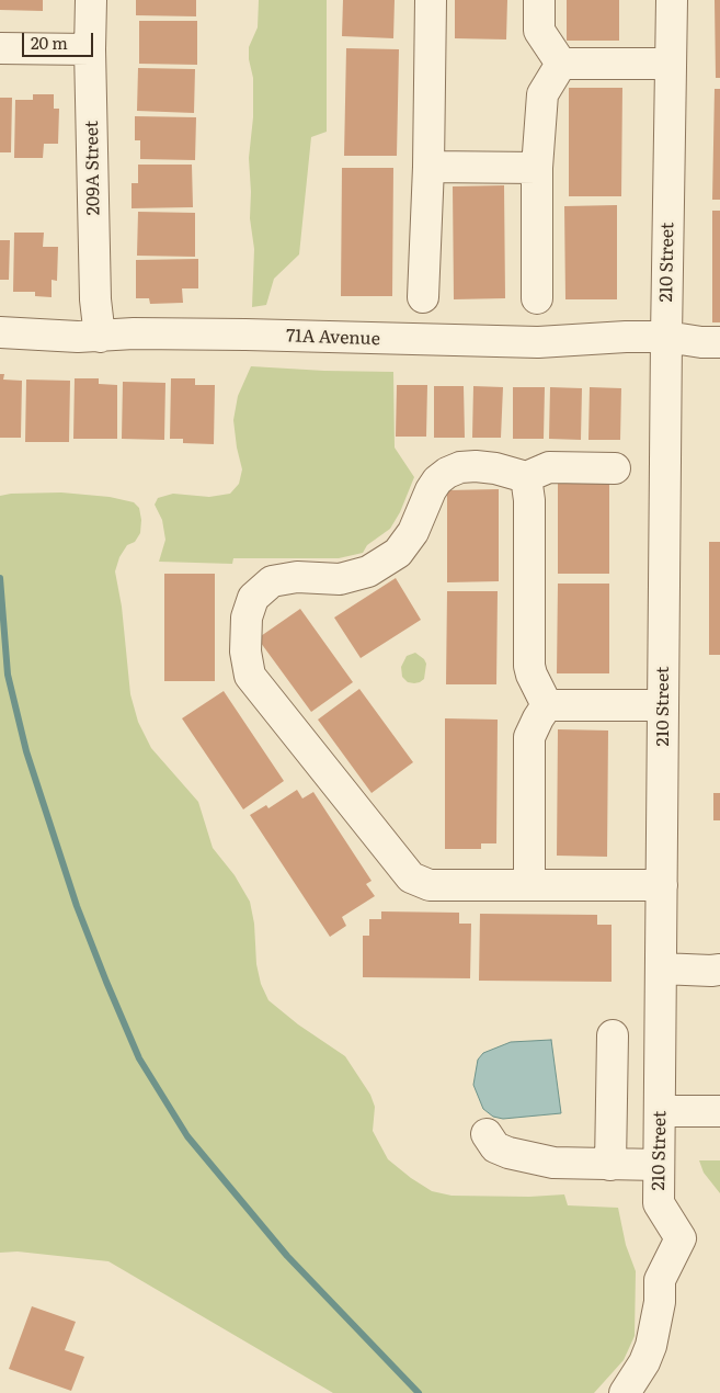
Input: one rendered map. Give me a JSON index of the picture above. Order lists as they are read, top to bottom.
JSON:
{
  "streets": {
    "street": ["209A Street", "210 Street", "71A Avenue"]
  },
  "crossings": [
    ["209A Street", "71A Avenue"],
    ["210 Street", "71A Avenue"]
  ],
  "scale_bar": "20 m"
}
